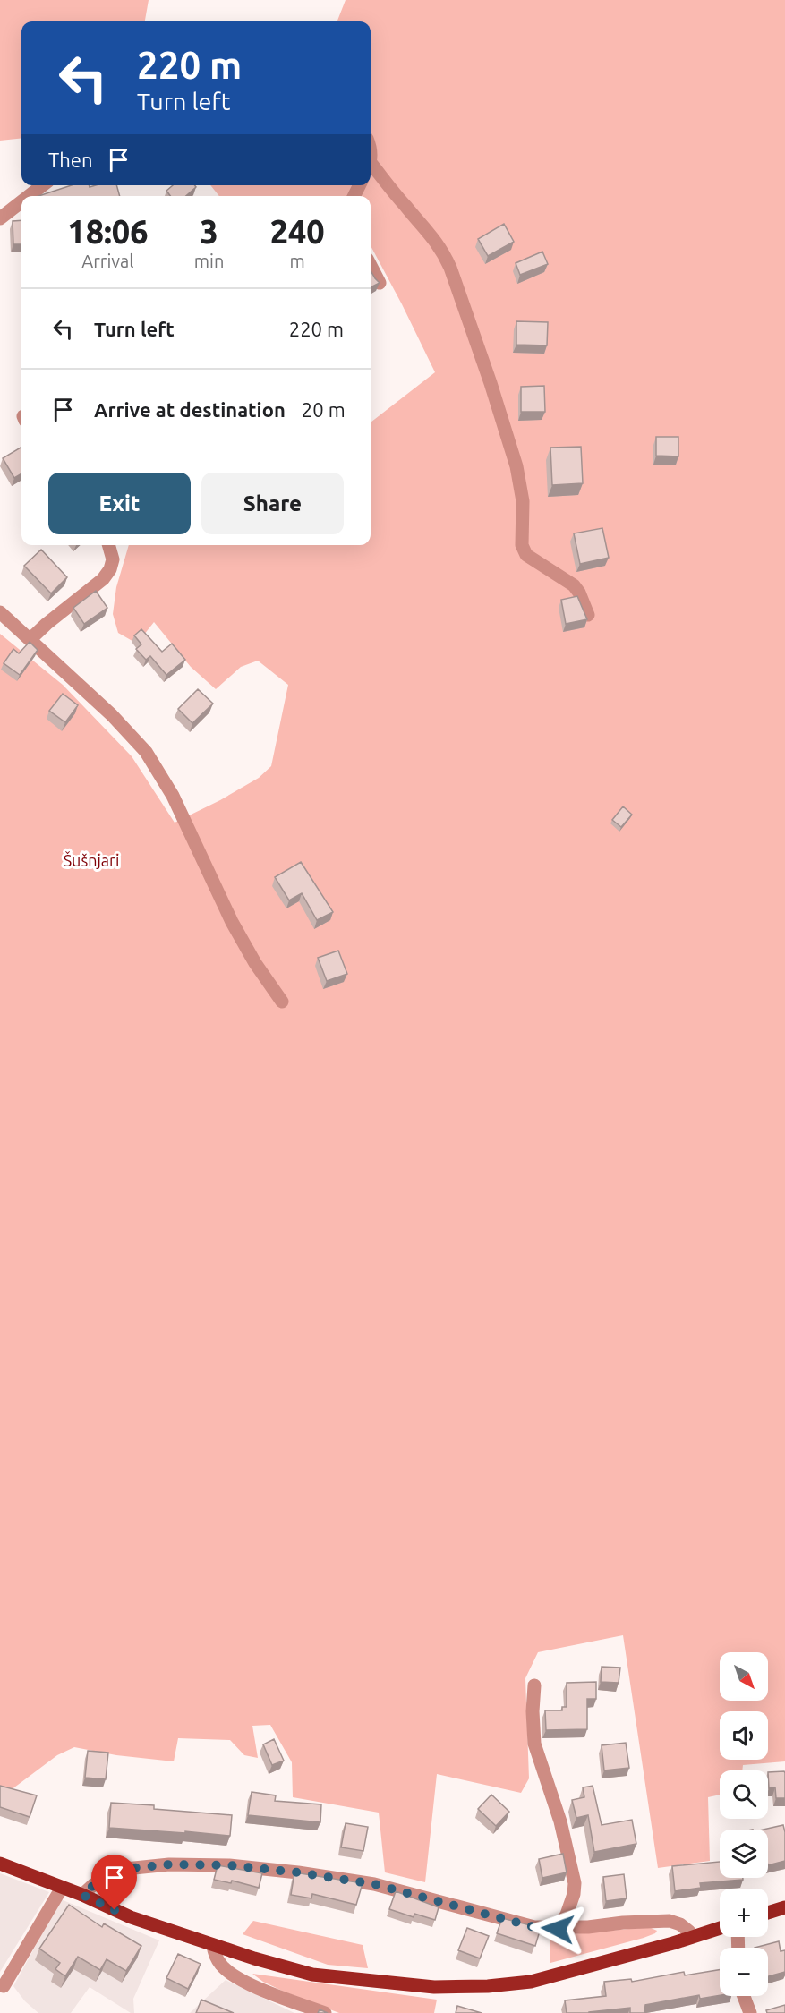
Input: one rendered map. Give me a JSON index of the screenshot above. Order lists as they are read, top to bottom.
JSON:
{
  "parks": ["Šušnjari"],
  "north": "bottom right",
  "page": {
    "turn": ["220 m", "Turn left"],
    "then": "Then",
    "eta": [
      "18:06",
      "Arrival",
      "3",
      "min",
      "240",
      "m"
    ],
    "list": [
      {
        "name": "Turn left",
        "value": "220 m"
      },
      {
        "name": "Arrive at destination",
        "value": "20 m"
      }
    ],
    "buttons": ["Exit", "Share"],
    "map_buttons": ["+", "−"]
  }
}
